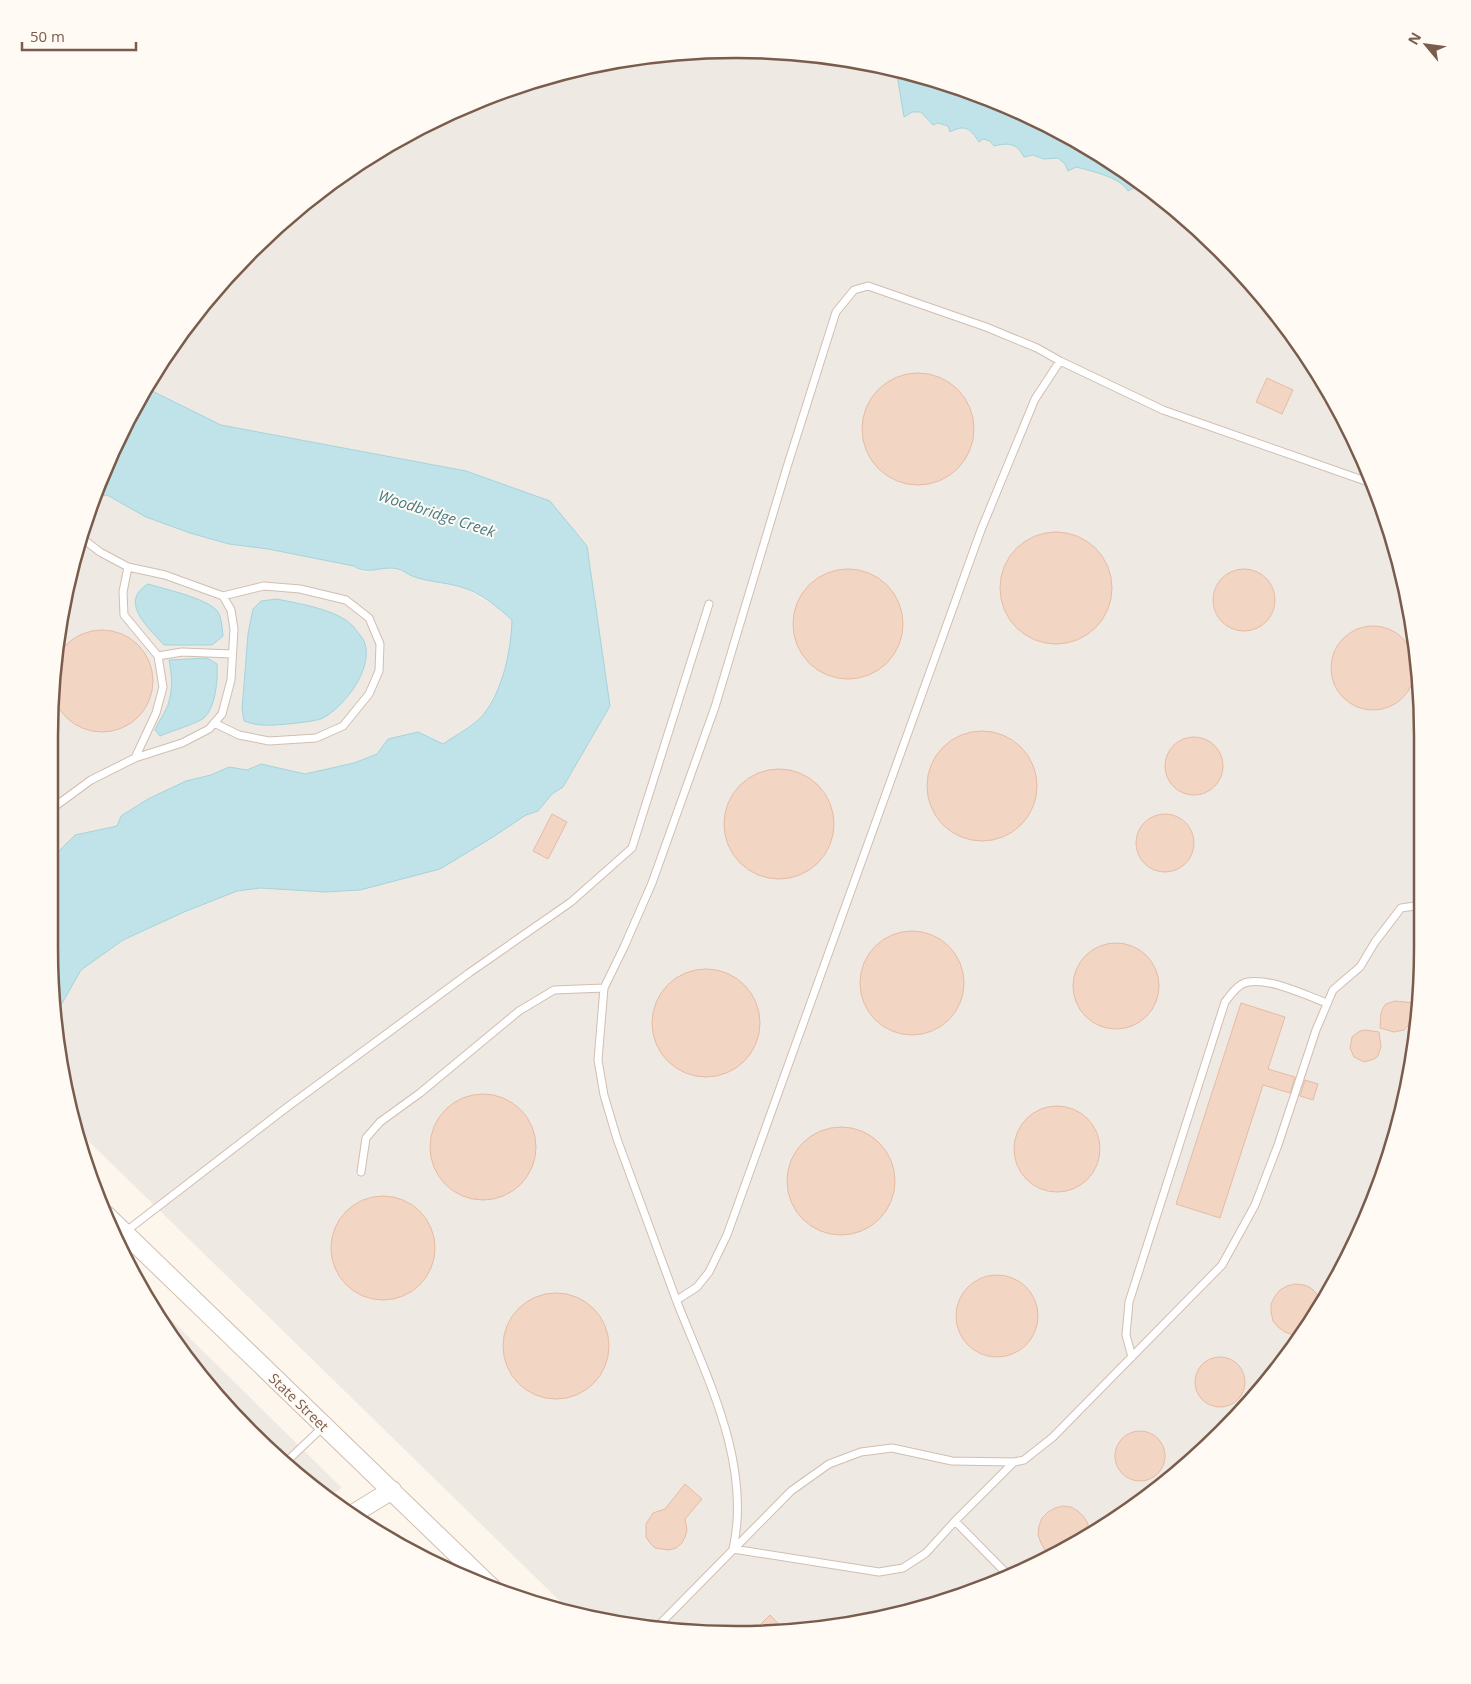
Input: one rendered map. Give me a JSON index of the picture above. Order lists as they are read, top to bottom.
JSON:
{
  "streets": {
    "street": ["State Street"]
  },
  "water": ["Woodbridge Creek"],
  "scale_bar": "50 m",
  "north": "top left"
}
